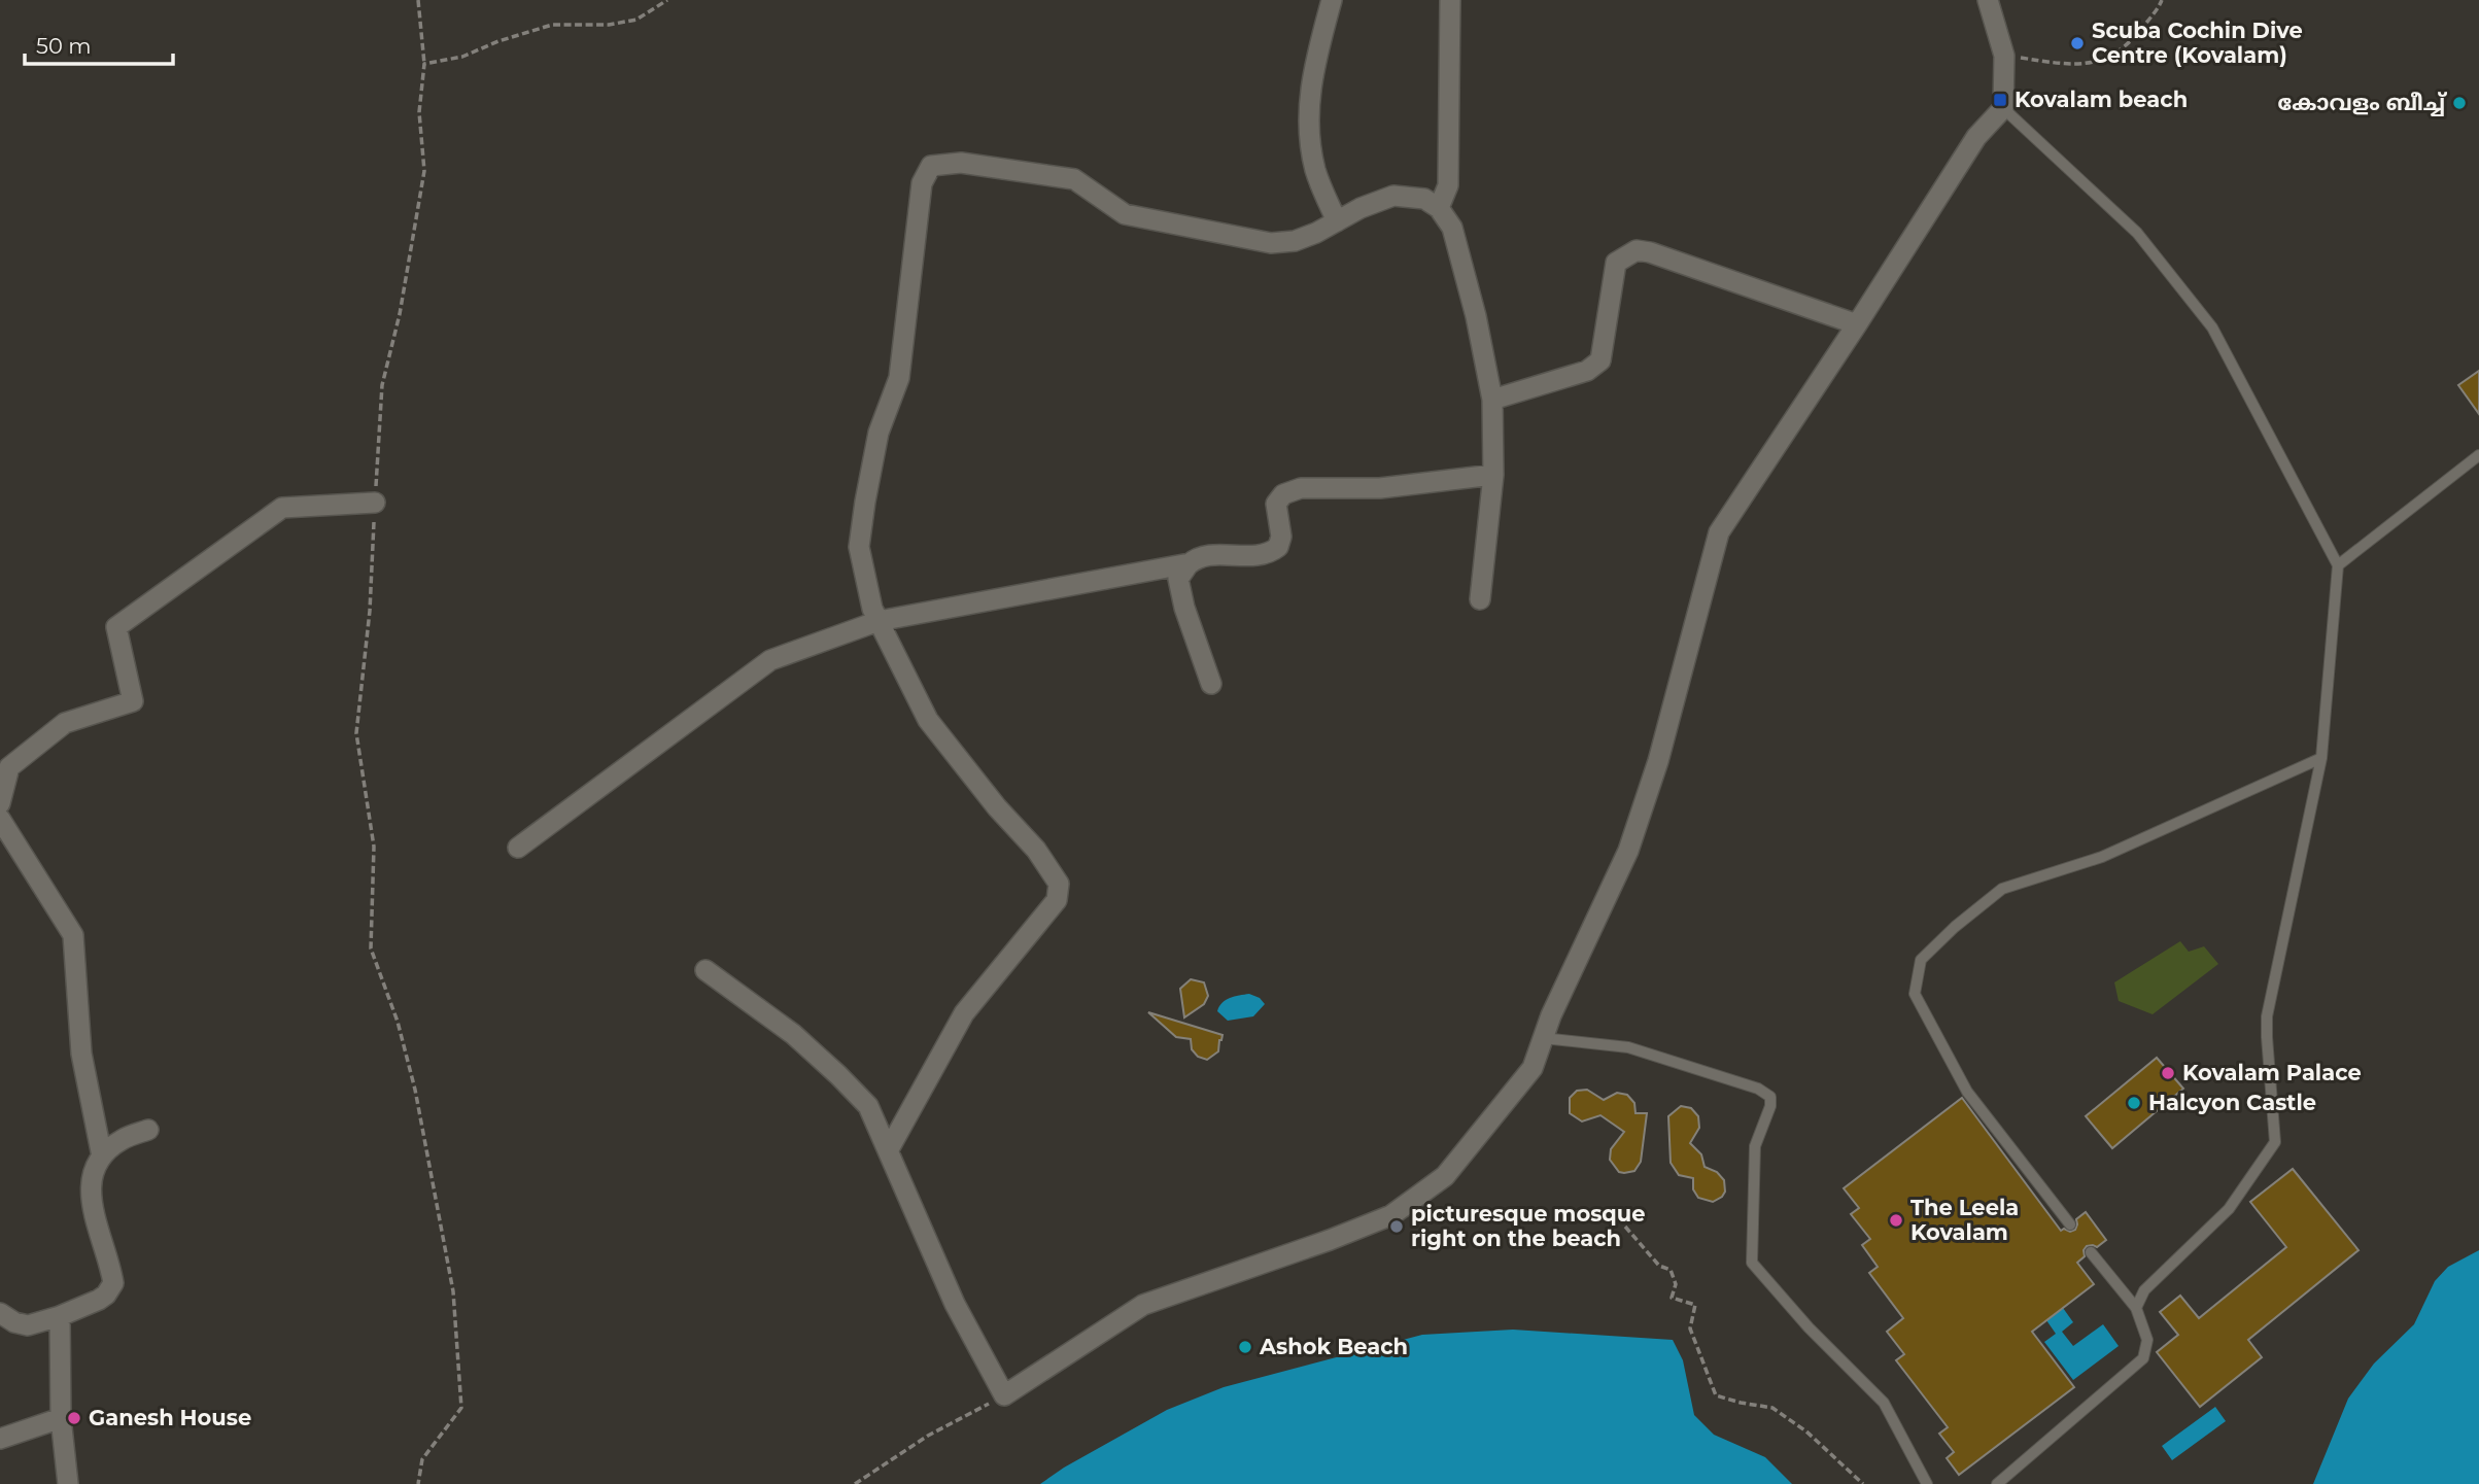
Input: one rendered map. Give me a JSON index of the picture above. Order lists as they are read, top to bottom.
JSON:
{
  "places": {
    "other": [
      "Scuba Cochin Dive Centre (Kovalam)",
      "കോവളം ബീച്ച്",
      "Kovalam Palace",
      "Halcyon Castle",
      "The Leela Kovalam",
      "picturesque mosque right on the beach",
      "Ashok Beach",
      "Ganesh House"
    ],
    "transit": ["Kovalam beach"]
  },
  "scale_bar": "50 m"
}
